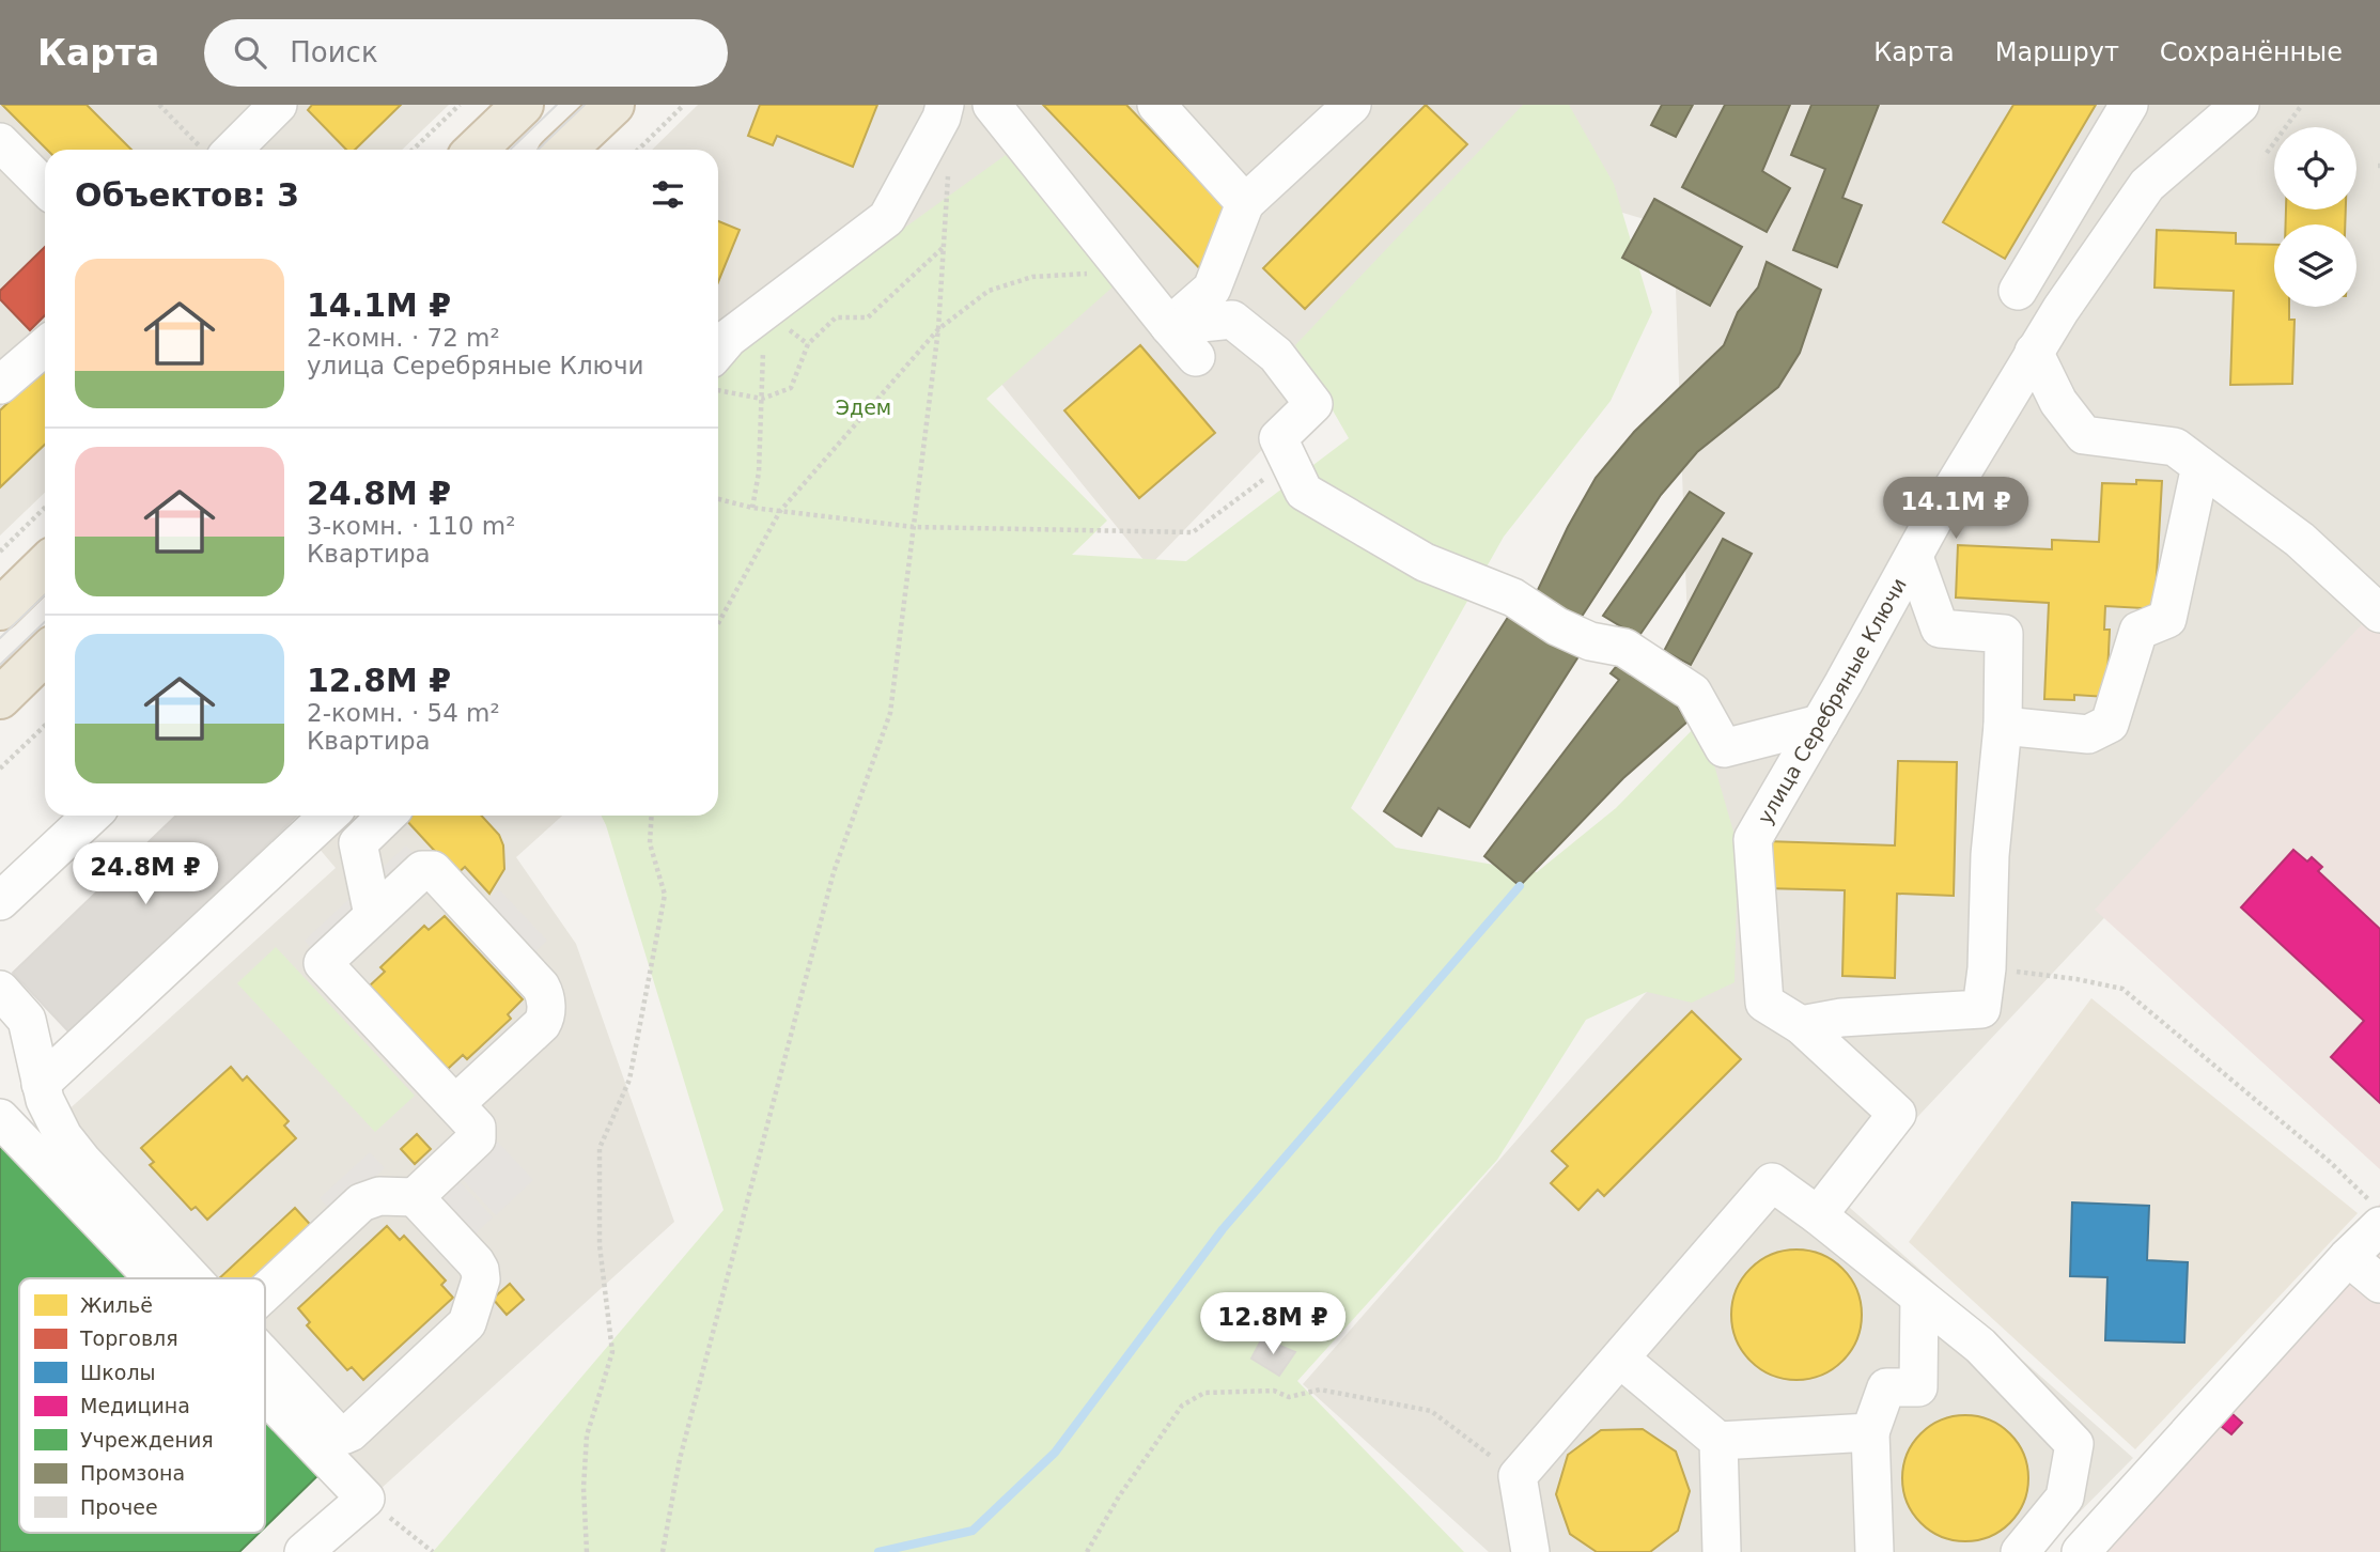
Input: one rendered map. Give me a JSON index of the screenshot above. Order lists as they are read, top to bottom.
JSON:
{
  "streets": {
    "street": ["улица Серебряные Ключи"]
  },
  "parks": ["Эдем"],
  "legend": [
    "Жильё",
    "Торговля",
    "Школы",
    "Медицина",
    "Учреждения",
    "Промзона",
    "Прочее"
  ],
  "page": {
    "header": "Карта",
    "search": "Поиск",
    "nav": ["Карта", "Маршрут", "Сохранённые"],
    "heading": "Объектов: 3",
    "list": [
      {
        "name": "14.1M ₽",
        "note": "2-комн. · 72 m² · улица Серебряные Ключи"
      },
      {
        "name": "24.8M ₽",
        "note": "3-комн. · 110 m² · Квартира"
      },
      {
        "name": "12.8M ₽",
        "note": "2-комн. · 54 m² · Квартира"
      }
    ],
    "price": ["14.1M ₽", "24.8M ₽", "12.8M ₽"]
  }
}
